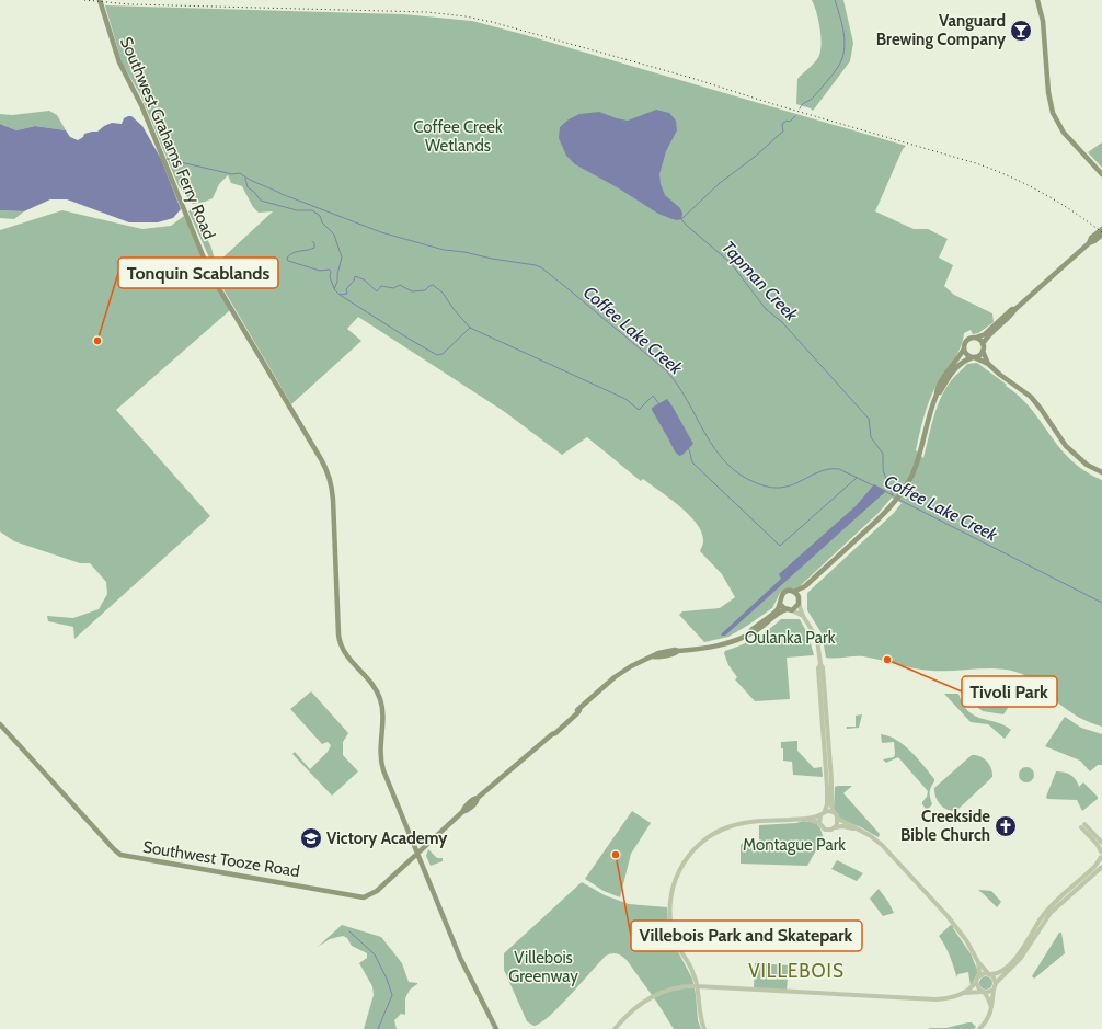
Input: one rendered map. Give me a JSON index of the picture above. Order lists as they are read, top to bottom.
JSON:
{
  "streets": {
    "main road": ["Southwest Grahams Ferry Road", "Southwest Tooze Road"]
  },
  "crossings": [
    ["Southwest Grahams Ferry Road", "Southwest Tooze Road"]
  ],
  "districts": ["VILLEBOIS"],
  "water": ["Tapman Creek", "Coffee Lake Creek"],
  "parks": [
    "Coffee Creek Wetlands",
    "Oulanka Park",
    "Montague Park",
    "Villebois Greenway"
  ],
  "places": {
    "bar": ["Vanguard Brewing Company"],
    "other": ["Tonquin Scablands", "Tivoli Park", "Villebois Park and Skatepark"],
    "church": ["Creekside Bible Church"],
    "school or university": ["Victory Academy"]
  }
}
